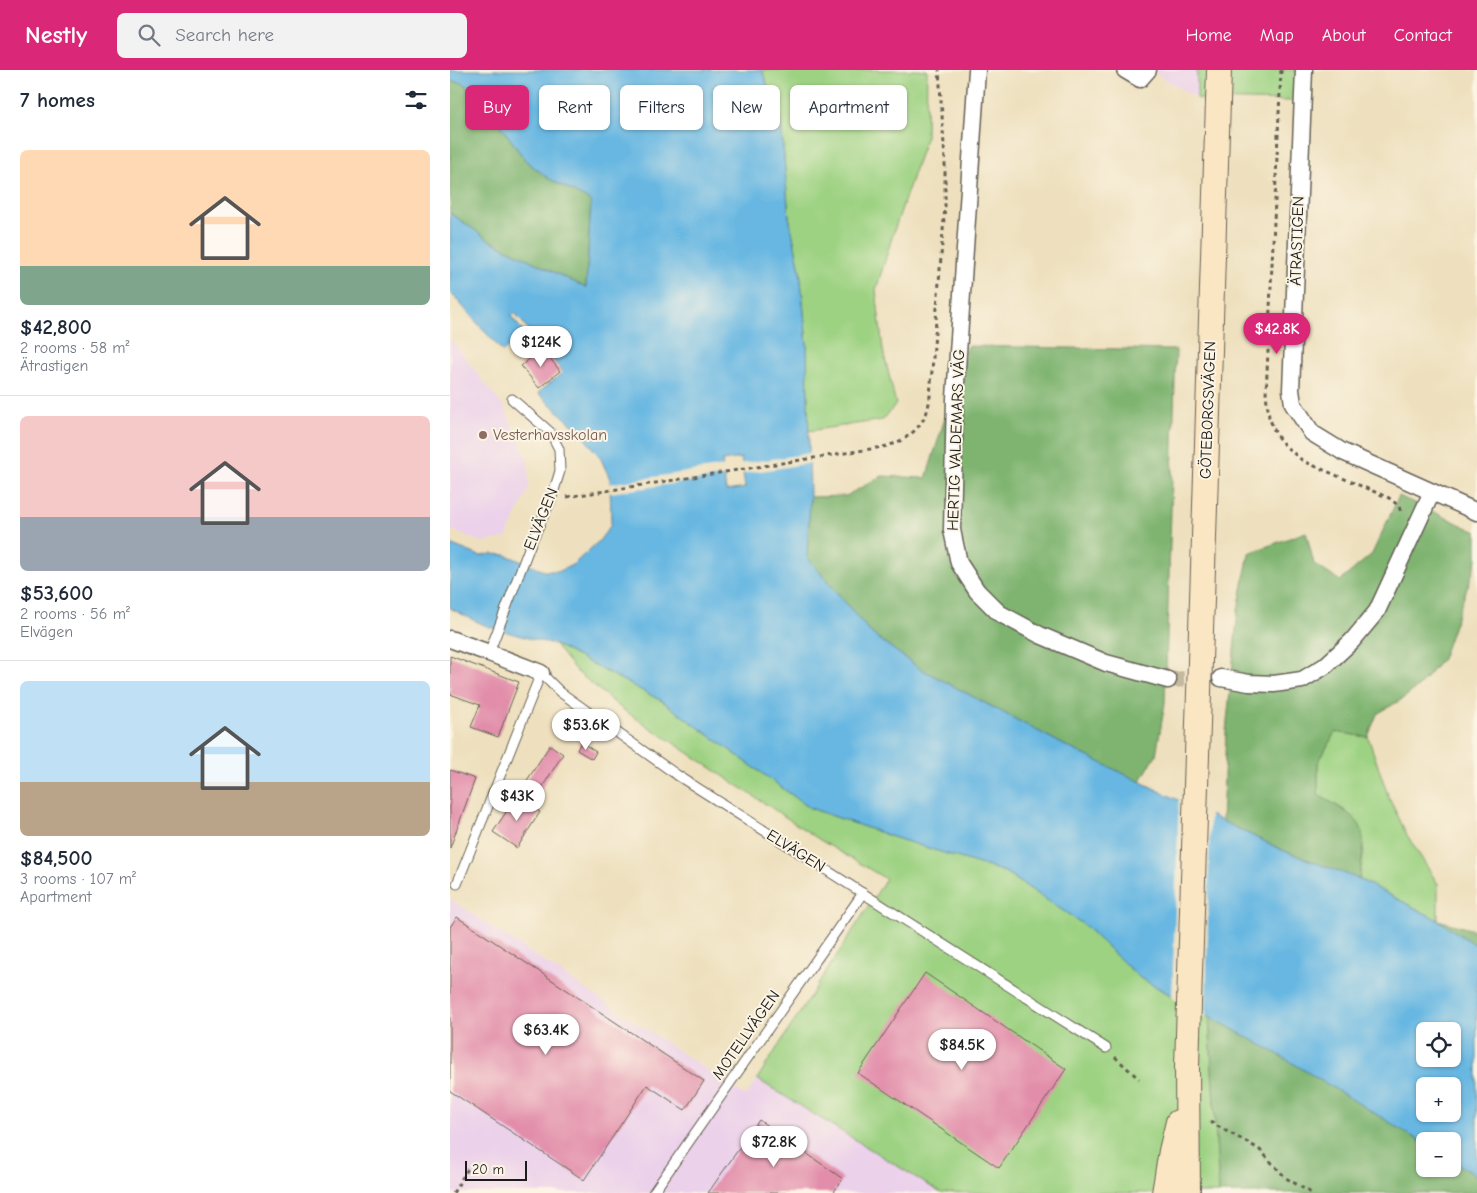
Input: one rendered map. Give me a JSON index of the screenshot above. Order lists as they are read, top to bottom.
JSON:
{
  "streets": {
    "main road": ["GÖTEBORGSVÄGEN"],
    "street": ["ÄTRASTIGEN", "HERTIG VALDEMARS VÄG", "ELVÄGEN"],
    "lane": ["MOTELLVÄGEN"]
  },
  "crossings": [
    ["ELVÄGEN", "MOTELLVÄGEN"]
  ],
  "places": ["Vesterhavsskolan"],
  "scale_bar": "20 m",
  "page": {
    "header": "Nestly",
    "search": "Search here",
    "nav": [
      "Home",
      "Map",
      "About",
      "Contact"
    ],
    "heading": "7 homes",
    "chip": [
      "Buy",
      "Rent",
      "Filters",
      "New",
      "Apartment"
    ],
    "list": [
      {
        "name": "$42,800",
        "note": "2 rooms · 58 m² · Ätrastigen"
      },
      {
        "name": "$53,600",
        "note": "2 rooms · 56 m² · Elvägen"
      },
      {
        "name": "$84,500",
        "note": "3 rooms · 107 m² · Apartment"
      }
    ],
    "price": [
      "$42.8K",
      "$124K",
      "$53.6K",
      "$43K",
      "$63.4K",
      "$84.5K",
      "$72.8K"
    ],
    "map_buttons": ["+", "−"],
    "scale": "20 m"
  }
}
